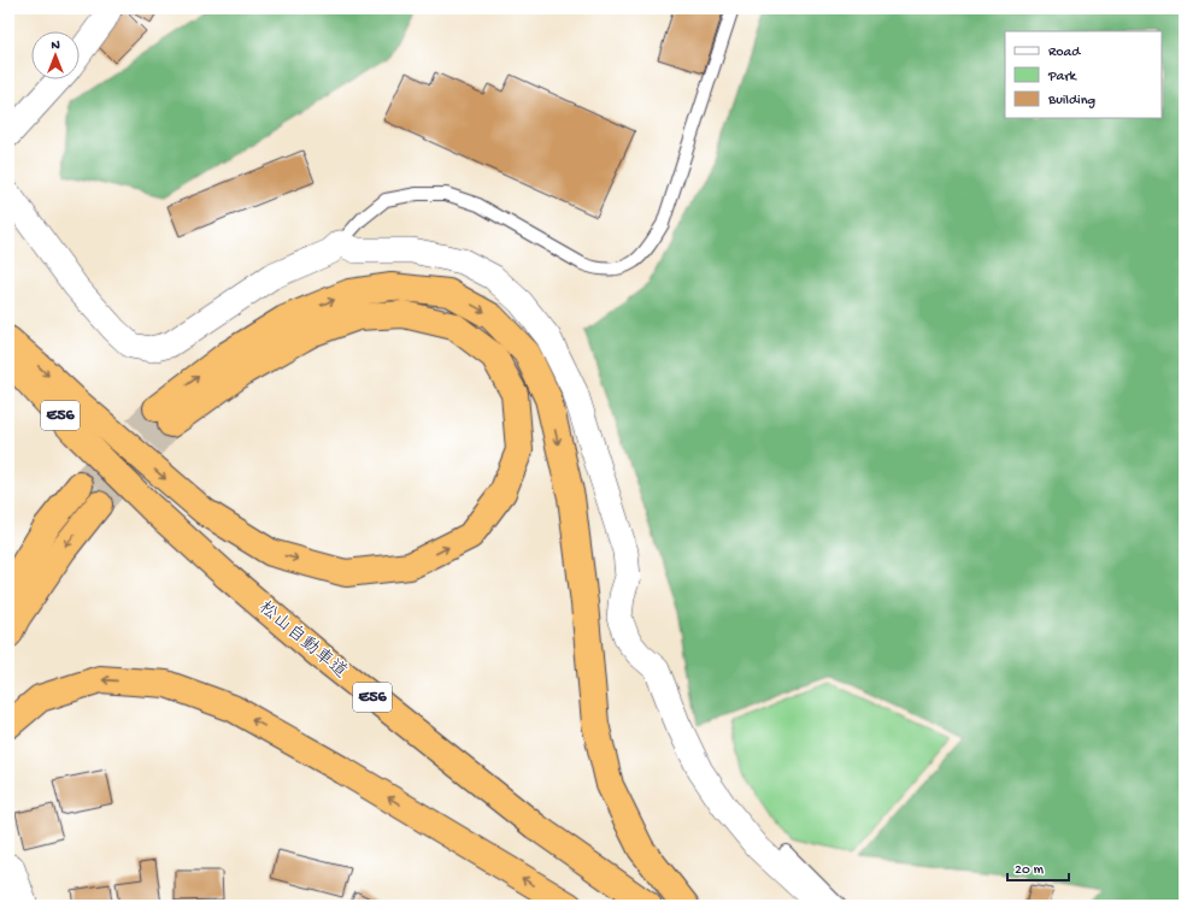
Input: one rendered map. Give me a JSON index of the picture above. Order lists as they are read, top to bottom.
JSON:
{
  "streets": {
    "highway": ["E56", "松山自動車道"]
  },
  "legend": ["Road", "Park", "Building"],
  "scale_bar": "20 m",
  "north": "top"
}
